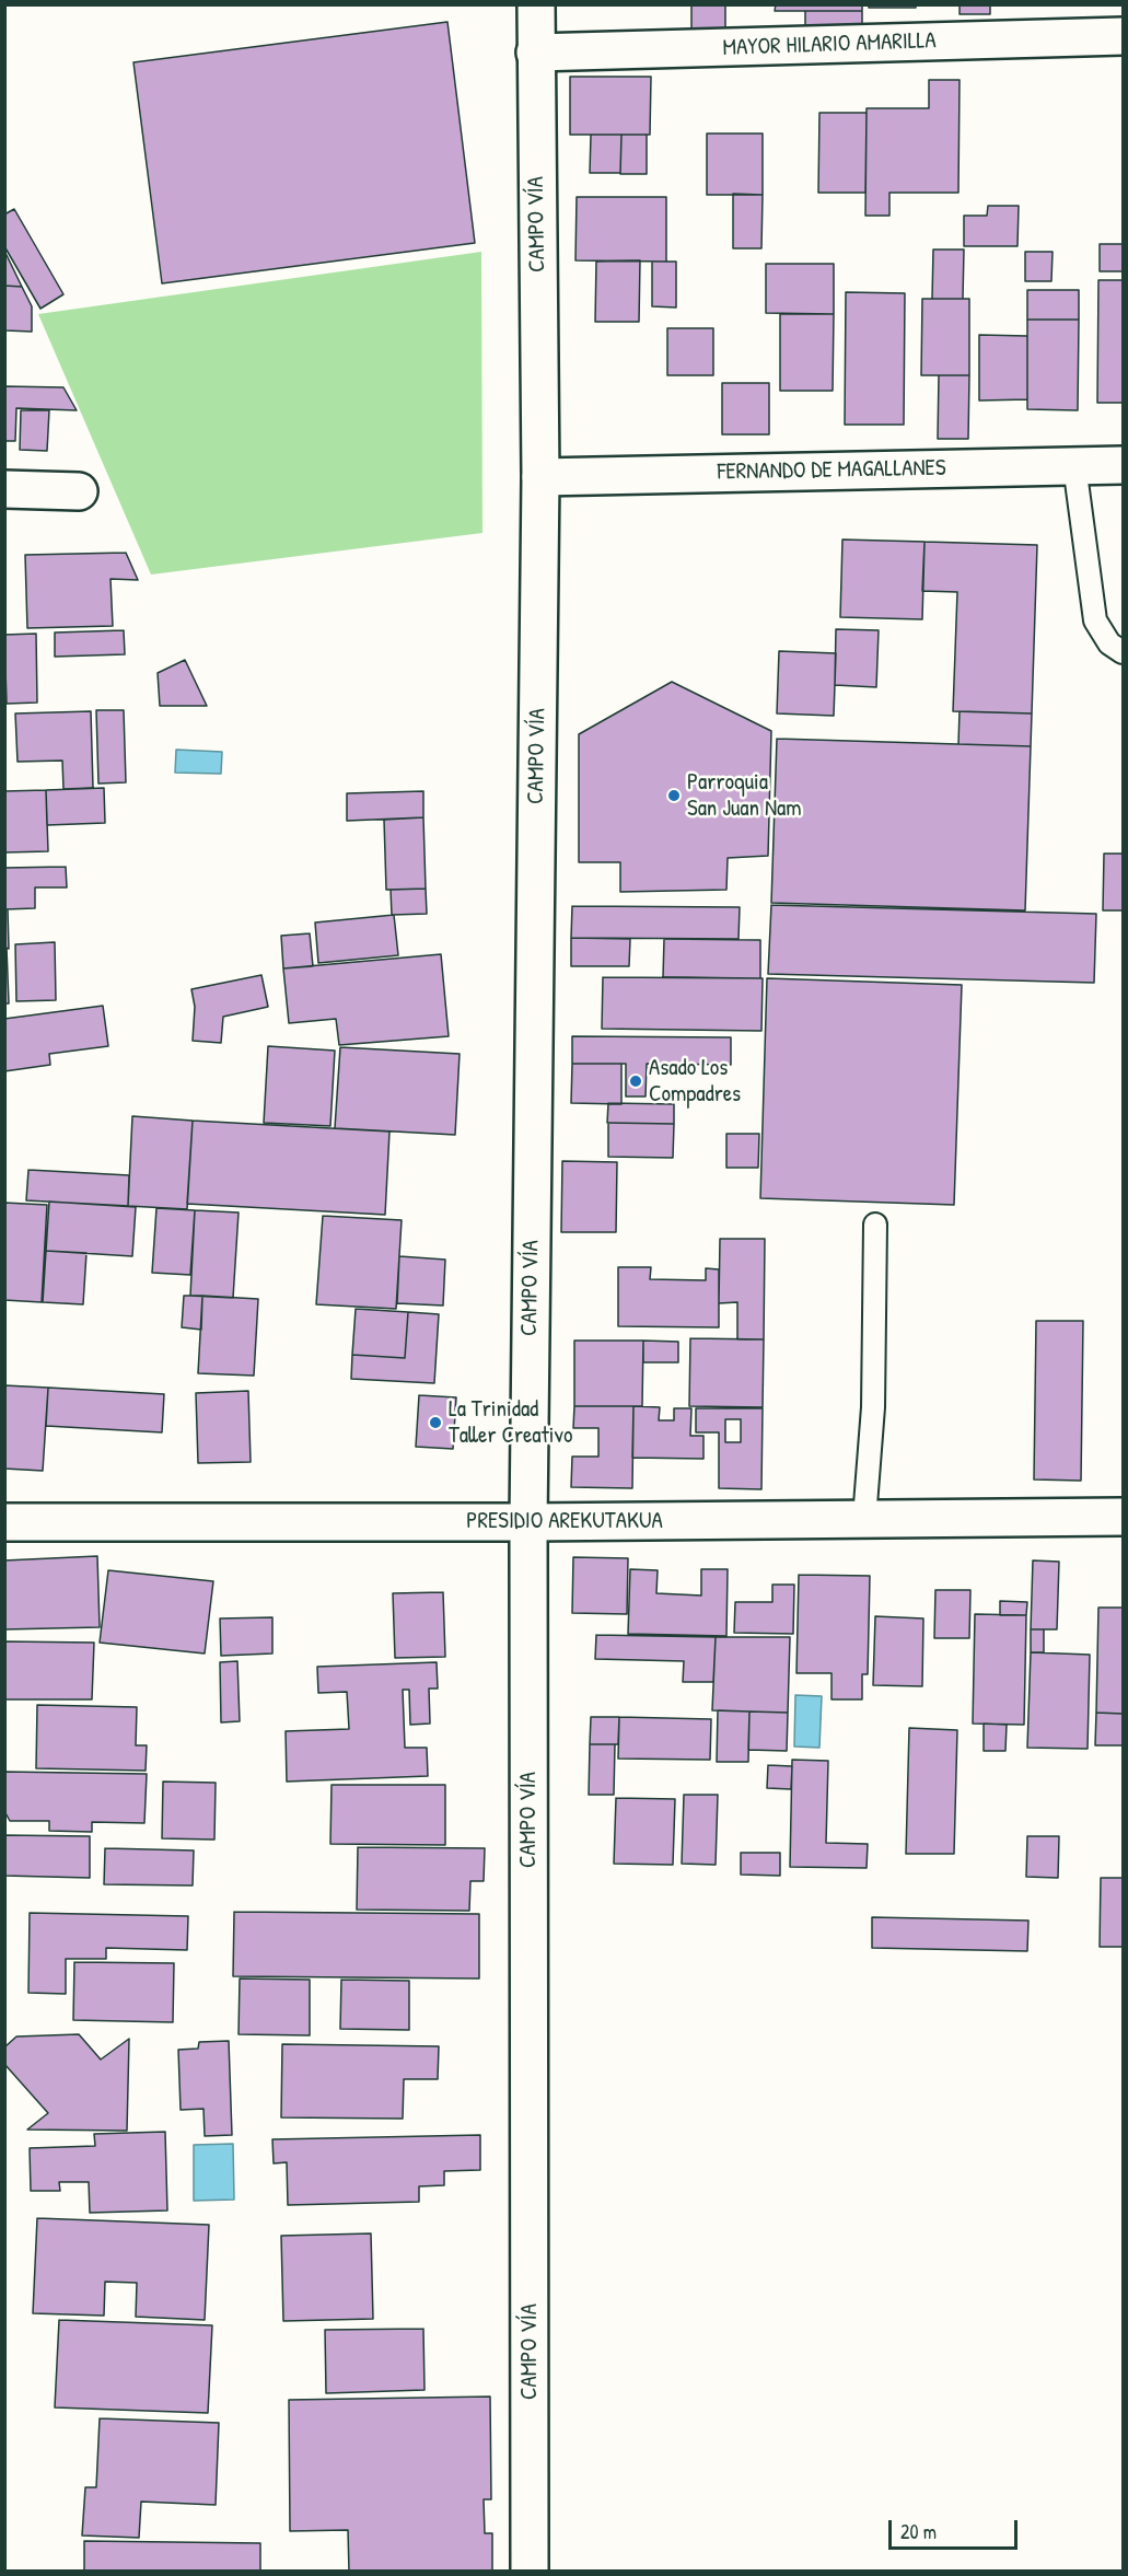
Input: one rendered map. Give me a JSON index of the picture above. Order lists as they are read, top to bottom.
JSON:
{
  "streets": {
    "street": [
      "MAYOR HILARIO AMARILLA",
      "CAMPO VÍA",
      "FERNANDO DE MAGALLANES",
      "PRESIDIO AREKUTAKUA"
    ]
  },
  "crossings": [
    ["MAYOR HILARIO AMARILLA", "CAMPO VÍA"],
    ["CAMPO VÍA", "FERNANDO DE MAGALLANES"],
    ["CAMPO VÍA", "PRESIDIO AREKUTAKUA"]
  ],
  "places": ["Parroquia San Juan Nam", "Asado Los Compadres", "La Trinidad Taller Creativo"],
  "scale_bar": "20 m"
}
